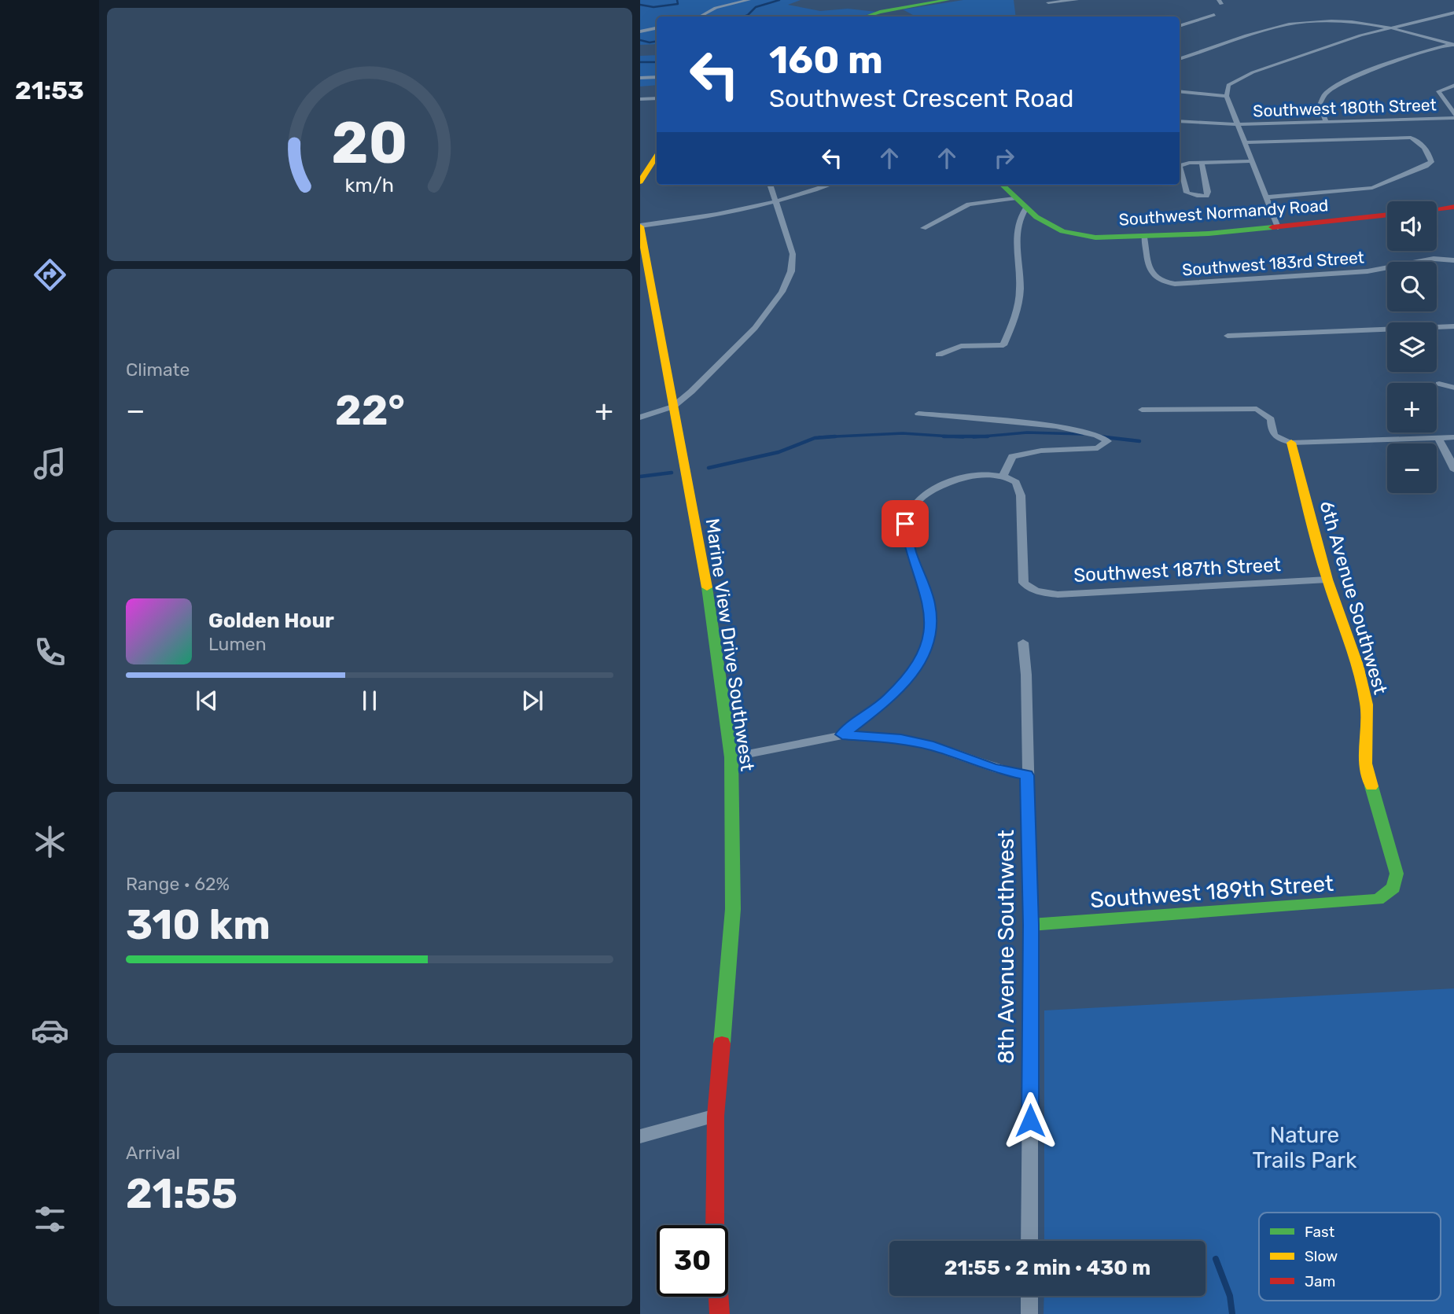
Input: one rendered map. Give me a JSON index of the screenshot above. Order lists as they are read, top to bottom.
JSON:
{
  "streets": {
    "street": [
      "Southwest 180th Street",
      "Southwest Normandy Road",
      "Southwest 183rd Street",
      "Southwest 187th Street",
      "6th Avenue Southwest",
      "Marine View Drive Southwest",
      "Southwest 189th Street",
      "8th Avenue Southwest"
    ]
  },
  "crossings": [
    ["Southwest Normandy Road", "Southwest 183rd Street"],
    ["Southwest 187th Street", "6th Avenue Southwest"],
    ["6th Avenue Southwest", "Southwest 189th Street"],
    ["Southwest 189th Street", "8th Avenue Southwest"]
  ],
  "parks": ["Nature Trails Park"],
  "legend": ["Fast", "Slow", "Jam"],
  "page": {
    "tabs": "21:53",
    "turn": ["160 m", "Southwest Crescent Road"],
    "map_buttons": ["+", "−"],
    "tile": [
      "Climate",
      ["Range · 62%", "310 km"],
      ["Arrival", "21:55"]
    ],
    "heat": ["−", "22°", "+"],
    "song": ["Golden Hour", "Lumen"],
    "limit": "30",
    "trip": "21:55 · 2 min · 430 m",
    "gauge": ["20", "km/h"]
  }
}
